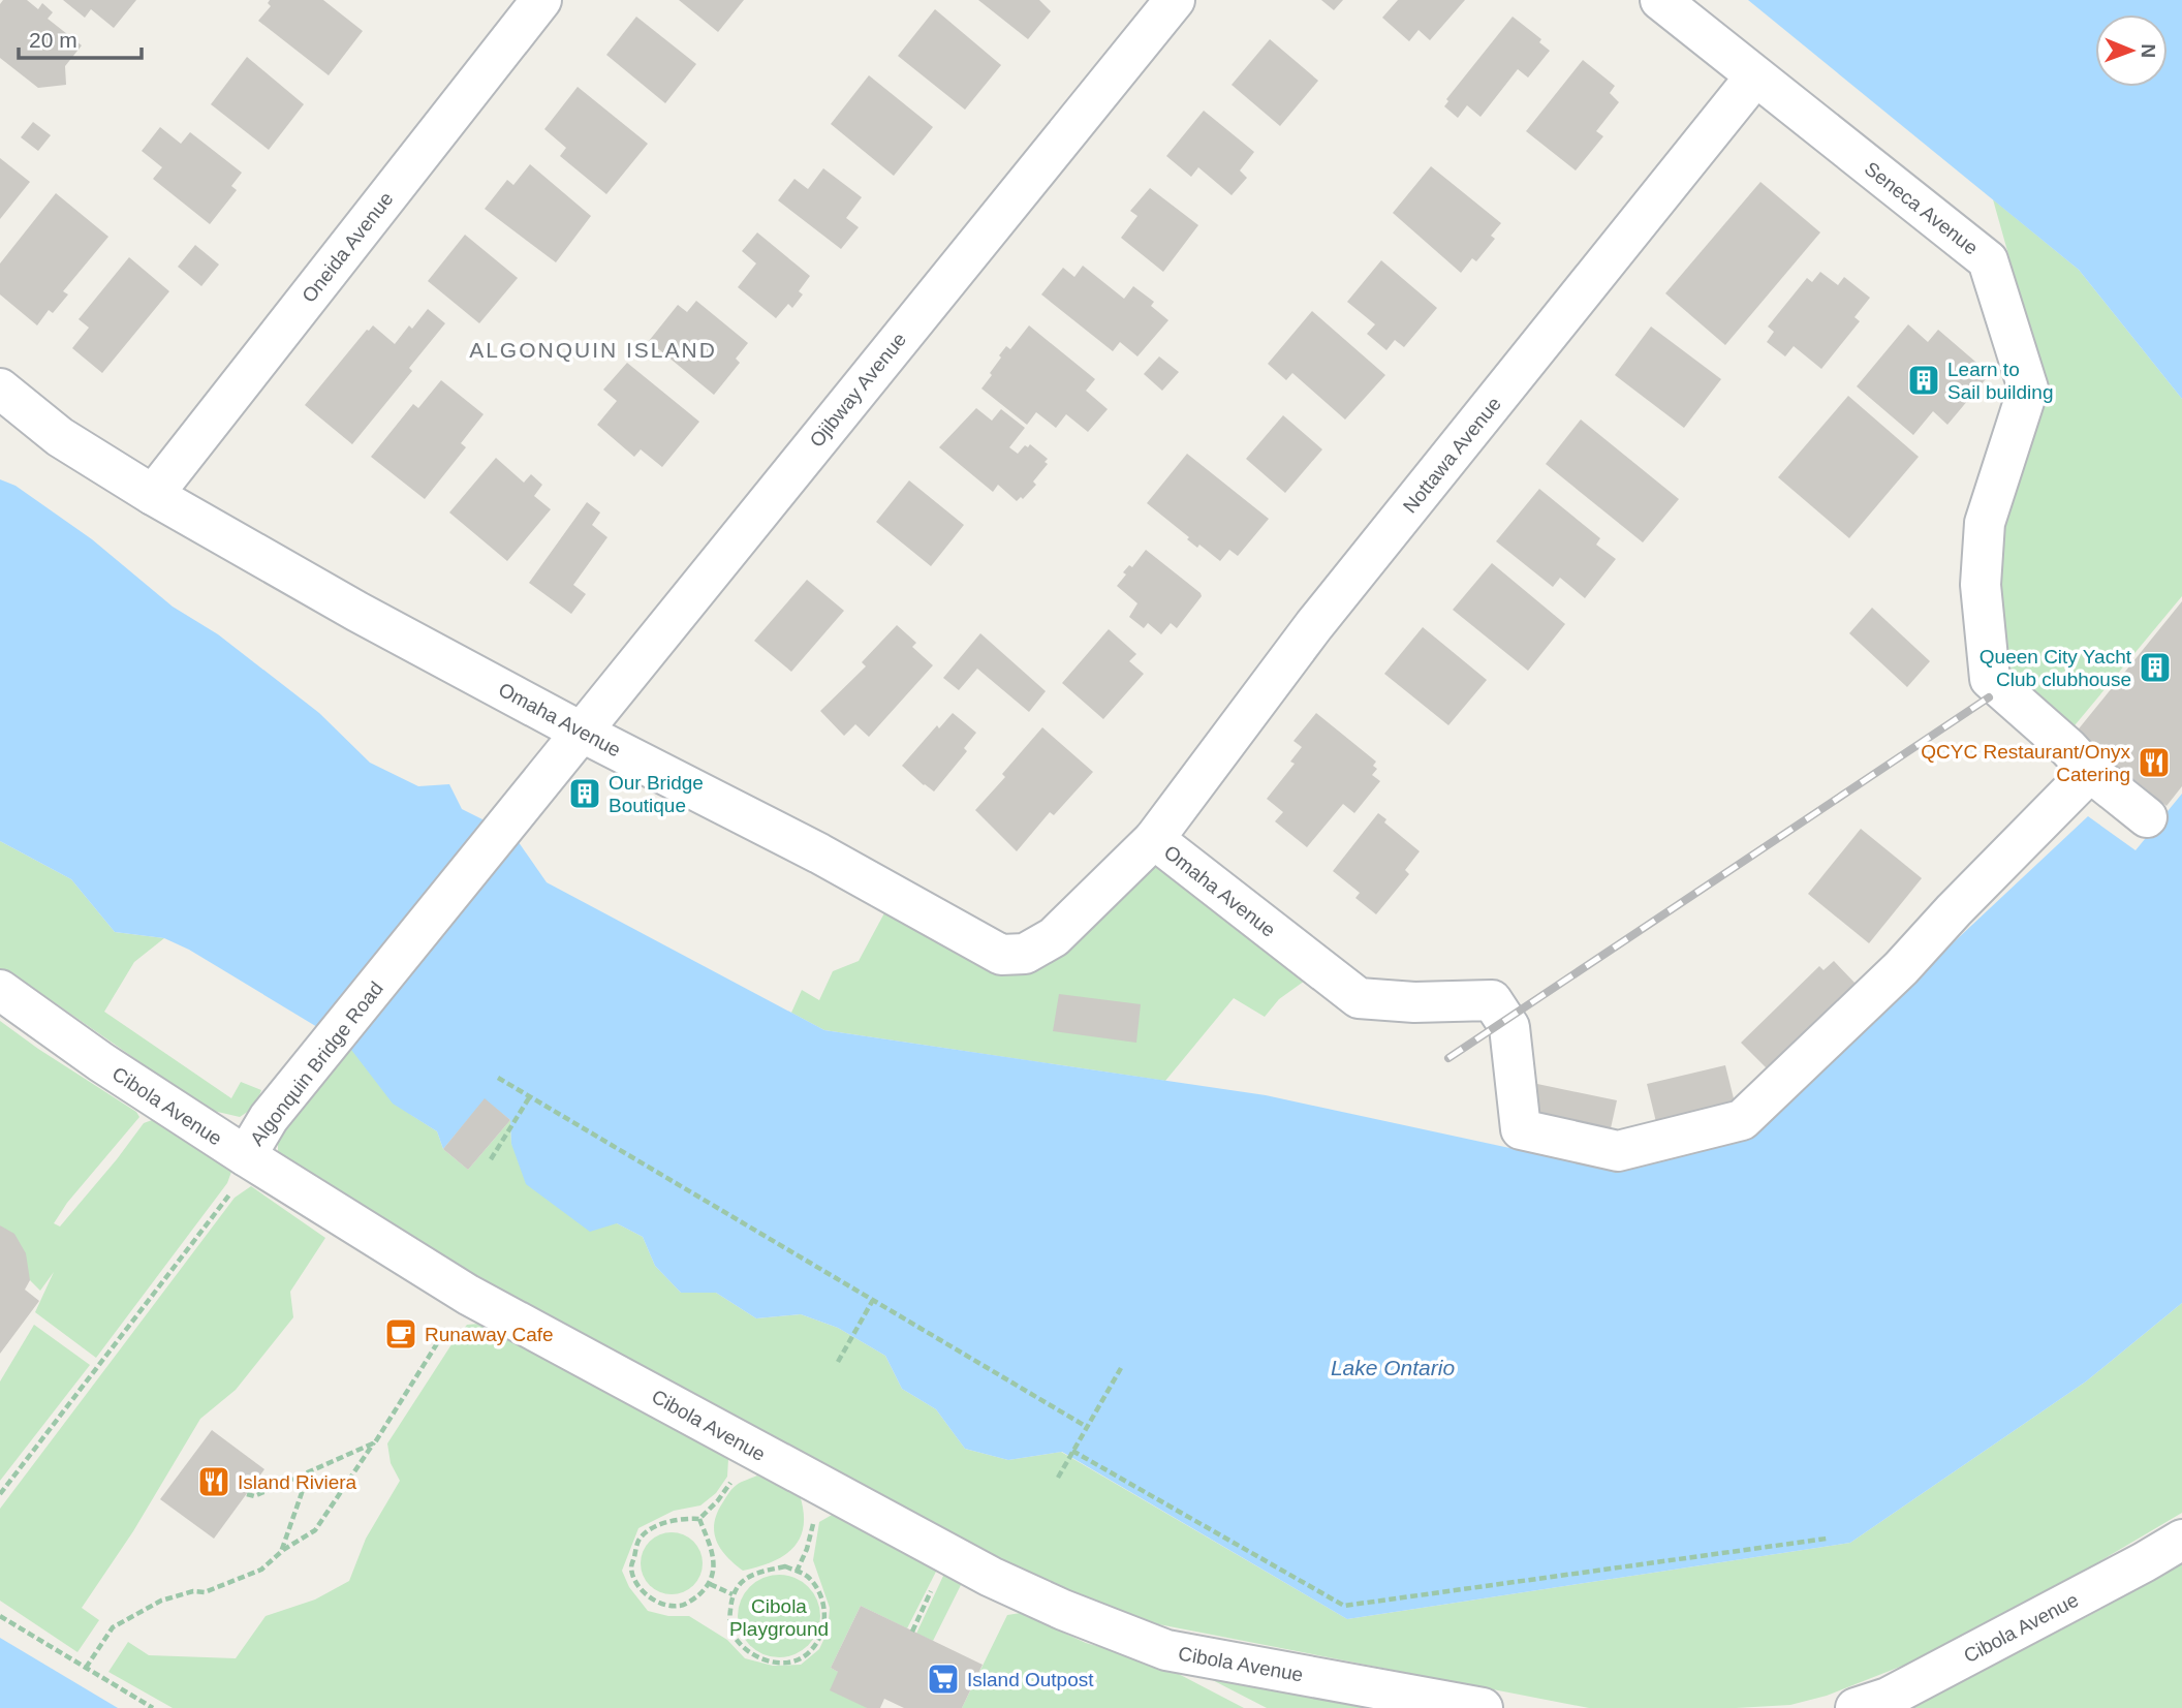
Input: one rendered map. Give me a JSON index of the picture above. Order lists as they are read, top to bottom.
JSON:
{
  "streets": {
    "street": [
      "Seneca Avenue",
      "Oneida Avenue",
      "Ojibway Avenue",
      "Nottawa Avenue",
      "Omaha Avenue",
      "Algonquin Bridge Road",
      "Cibola Avenue"
    ]
  },
  "crossings": [
    ["Seneca Avenue", "Nottawa Avenue"],
    ["Seneca Avenue", "Omaha Avenue"],
    ["Oneida Avenue", "Omaha Avenue"],
    ["Ojibway Avenue", "Omaha Avenue"],
    ["Ojibway Avenue", "Algonquin Bridge Road"],
    ["Nottawa Avenue", "Omaha Avenue"],
    ["Algonquin Bridge Road", "Cibola Avenue"]
  ],
  "districts": ["ALGONQUIN ISLAND"],
  "water": ["Lake Ontario"],
  "parks": ["Cibola Playground"],
  "places": {
    "building": ["Learn to Sail building", "Queen City Yacht Club clubhouse", "Our Bridge Boutique"],
    "restaurant": ["QCYC Restaurant/Onyx Catering", "Island Riviera"],
    "cafe": ["Runaway Cafe"],
    "supermarket": ["Island Outpost"]
  },
  "scale_bar": "20 m",
  "north": "right"
}
